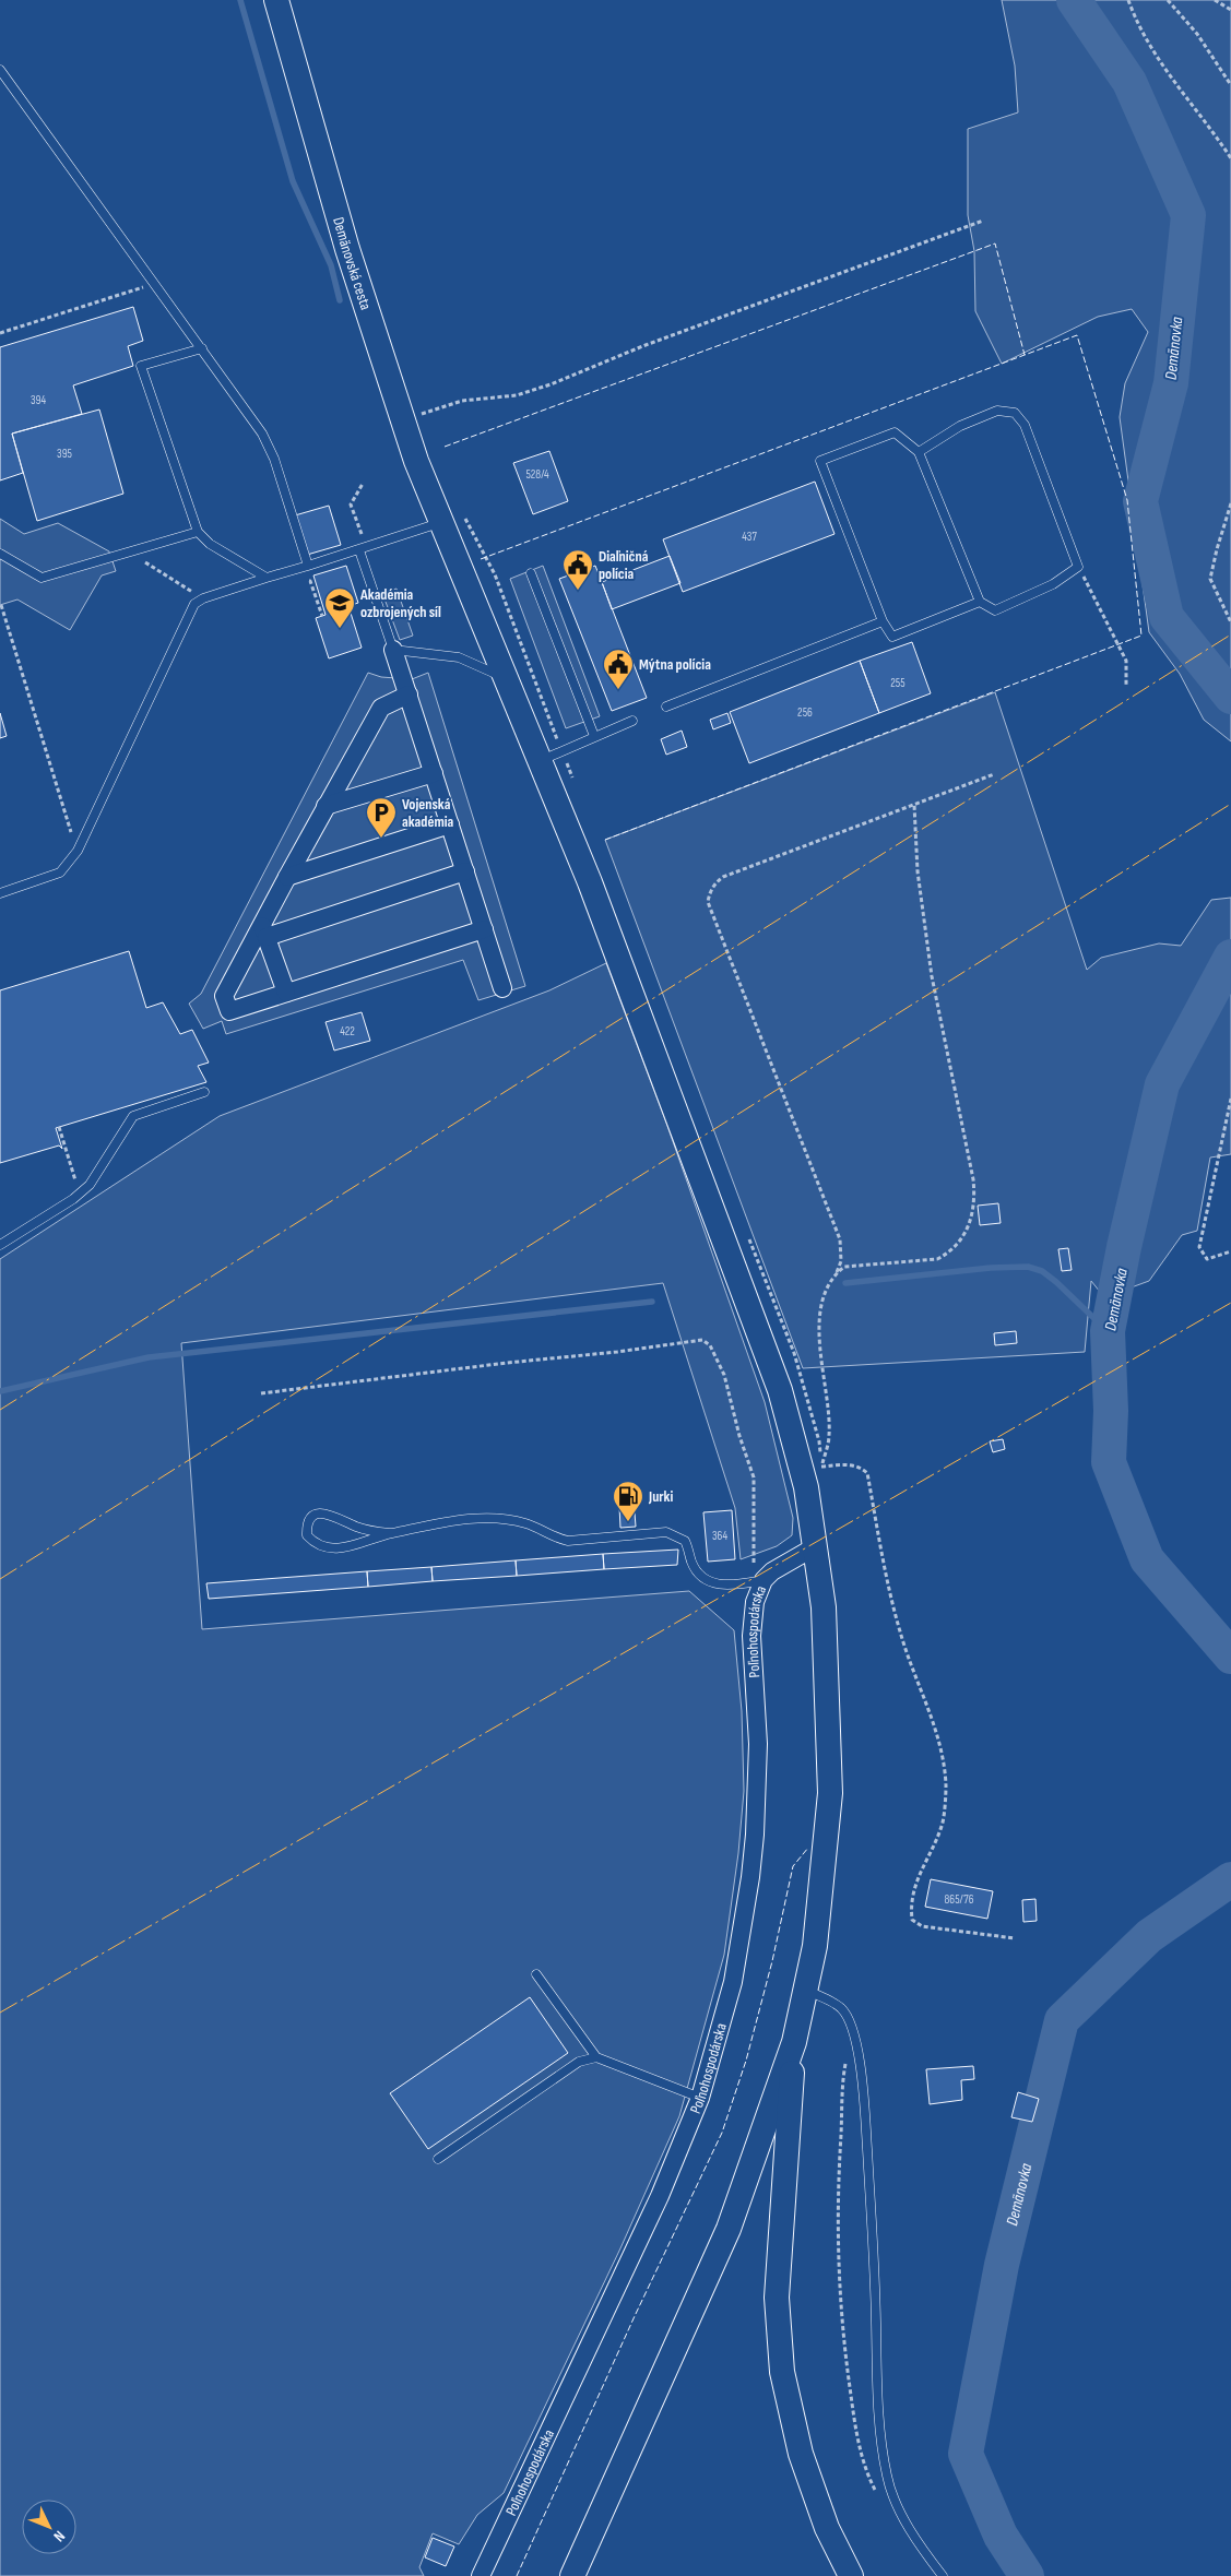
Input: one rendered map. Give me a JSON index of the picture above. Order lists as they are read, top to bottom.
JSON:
{
  "streets": {
    "main road": ["Demänovská cesta"],
    "street": ["Poľnohospodárska"]
  },
  "crossings": [
    ["Demänovská cesta", "Poľnohospodárska"]
  ],
  "water": ["Demänovka"],
  "places": {
    "public building": ["Diaľničná polícia", "Mýtna polícia"],
    "school or university": ["Akadémia ozbrojených síl"],
    "parking": ["Vojenská akadémia"],
    "fuel station": ["Jurki"]
  },
  "house_numbers": [
    "394",
    "395",
    "528/4",
    "437",
    "255",
    "256",
    "422",
    "364",
    "865/76"
  ],
  "north": "bottom right"
}
